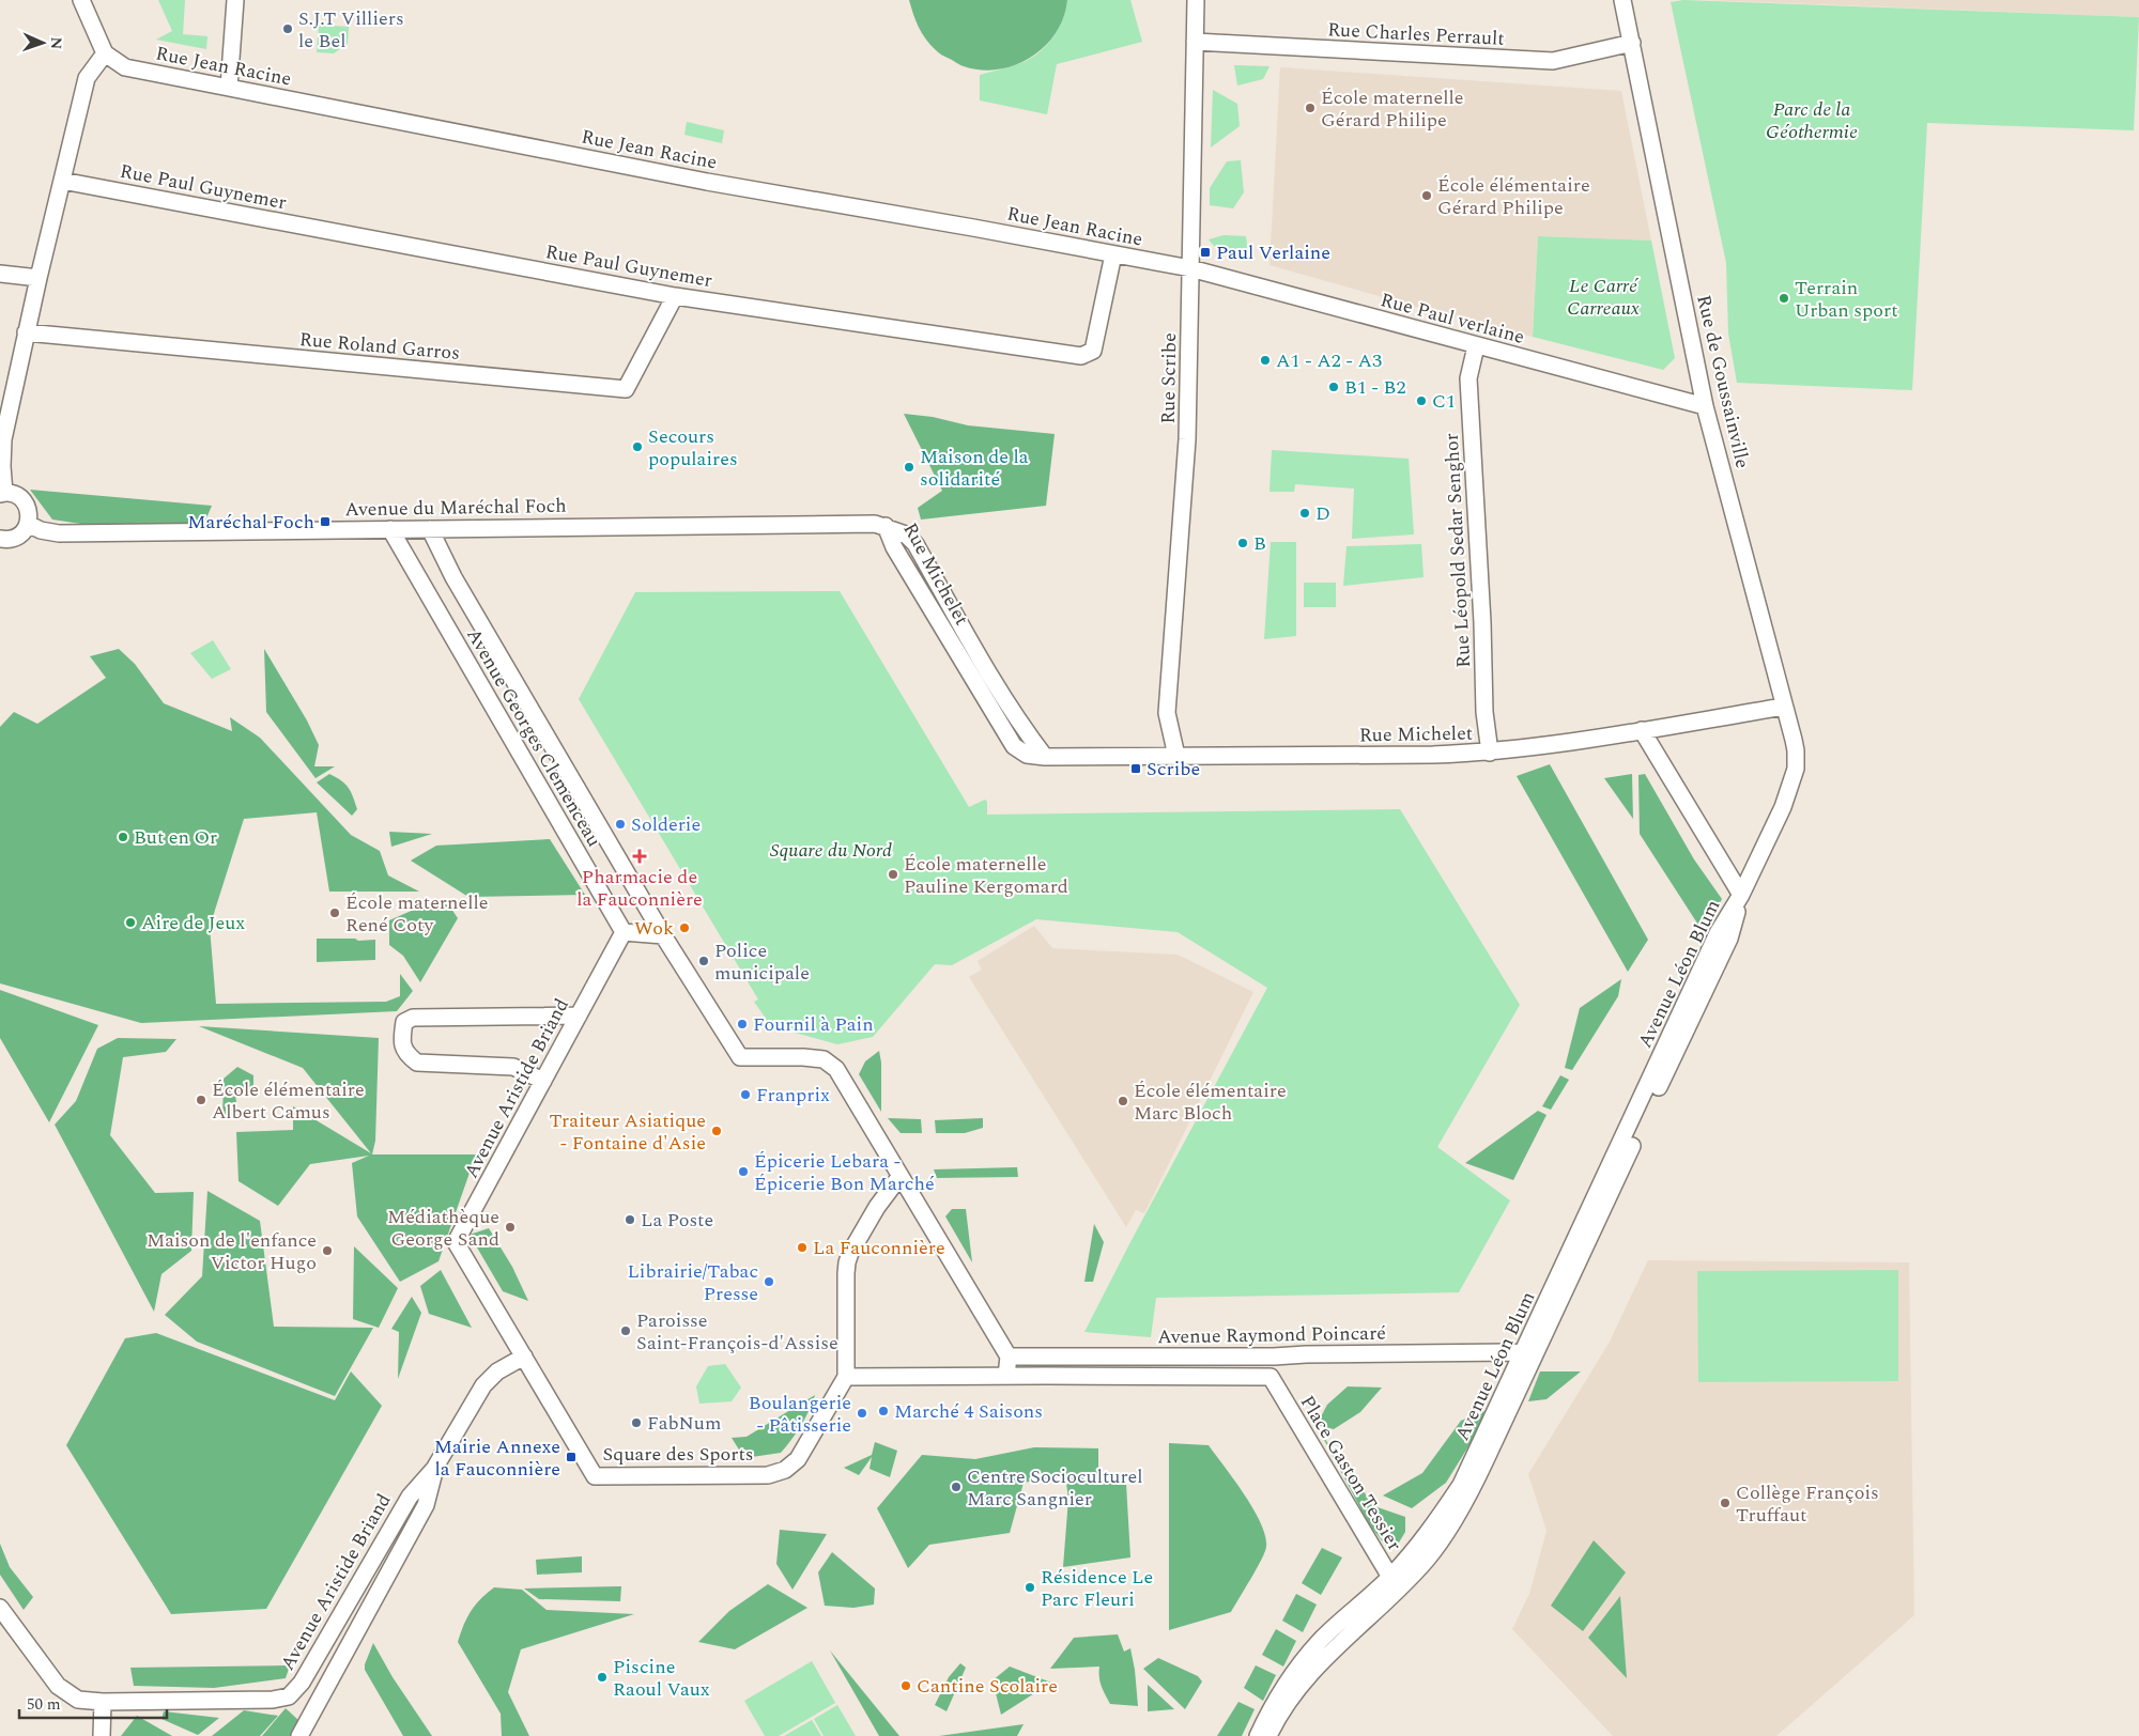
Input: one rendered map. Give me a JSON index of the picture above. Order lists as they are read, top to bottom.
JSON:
{
  "streets": {
    "street": [
      "Rue Charles Perrault",
      "Rue Jean Racine",
      "Rue Paul Guynemer",
      "Rue Paul verlaine",
      "Rue Roland Garros",
      "Rue Scribe",
      "Rue de Goussainville",
      "Avenue du Maréchal Foch",
      "Rue Léopold Sedar Senghor",
      "Rue Michelet",
      "Avenue Georges Clemenceau",
      "Avenue Léon Blum",
      "Avenue Aristide Briand",
      "Avenue Raymond Poincaré",
      "Square des Sports",
      "Place Gaston Tessier"
    ]
  },
  "crossings": [
    ["Rue Charles Perrault", "Rue Scribe"],
    ["Rue Charles Perrault", "Rue de Goussainville"],
    ["Rue Jean Racine", "Rue Paul Guynemer"],
    ["Rue Jean Racine", "Rue Paul verlaine"],
    ["Rue Jean Racine", "Rue Scribe"],
    ["Rue Paul Guynemer", "Rue Roland Garros"],
    ["Rue Paul verlaine", "Rue Scribe"],
    ["Rue Paul verlaine", "Rue de Goussainville"],
    ["Rue Paul verlaine", "Rue Léopold Sedar Senghor"],
    ["Rue Scribe", "Rue Michelet"],
    ["Rue de Goussainville", "Rue Michelet"],
    ["Rue de Goussainville", "Avenue Léon Blum"],
    ["Avenue du Maréchal Foch", "Rue Michelet"],
    ["Avenue du Maréchal Foch", "Avenue Georges Clemenceau"],
    ["Rue Léopold Sedar Senghor", "Rue Michelet"],
    ["Avenue Georges Clemenceau", "Avenue Aristide Briand"],
    ["Avenue Léon Blum", "Avenue Raymond Poincaré"],
    ["Avenue Léon Blum", "Place Gaston Tessier"],
    ["Avenue Aristide Briand", "Square des Sports"],
    ["Avenue Raymond Poincaré", "Square des Sports"],
    ["Avenue Raymond Poincaré", "Place Gaston Tessier"]
  ],
  "parks": ["Parc de la Géothermie", "Le Carré Carreaux", "Square du Nord"],
  "places": {
    "other": [
      "S.J.T Villiers le Bel",
      "École maternelle Gérard Philipe",
      "École élémentaire Gérard Philipe",
      "Terrain Urban sport",
      "A1 - A2 - A3",
      "B1 - B2",
      "C1",
      "Secours populaires",
      "Maison de la solidarité",
      "D",
      "B",
      "Solderie",
      "But en Or",
      "École maternelle Pauline Kergomard",
      "École maternelle René Coty",
      "Aire de Jeux",
      "Wok",
      "Police municipale",
      "Fournil à Pain",
      "Franprix",
      "École élémentaire Albert Camus",
      "École élémentaire Marc Bloch",
      "Traiteur Asiatique - Fontaine d'Asie",
      "Épicerie Lebara - Épicerie Bon Marché",
      "La Poste",
      "Médiathèque George Sand",
      "La Fauconnière",
      "Maison de l'enfance Victor Hugo",
      "Librairie/Tabac Presse",
      "Paroisse Saint-François-d'Assise",
      "Marché 4 Saisons",
      "Boulangerie - Pâtisserie",
      "FabNum",
      "Centre Socioculturel Marc Sangnier",
      "Collège François Truffaut",
      "Résidence Le Parc Fleuri",
      "Piscine Raoul Vaux",
      "Cantine Scolaire"
    ],
    "transit": [
      "Paul Verlaine",
      "Maréchal Foch",
      "Scribe",
      "Mairie Annexe la Fauconnière"
    ],
    "health": ["Pharmacie de la Fauconnière"]
  },
  "scale_bar": "50 m",
  "north": "right"
}
